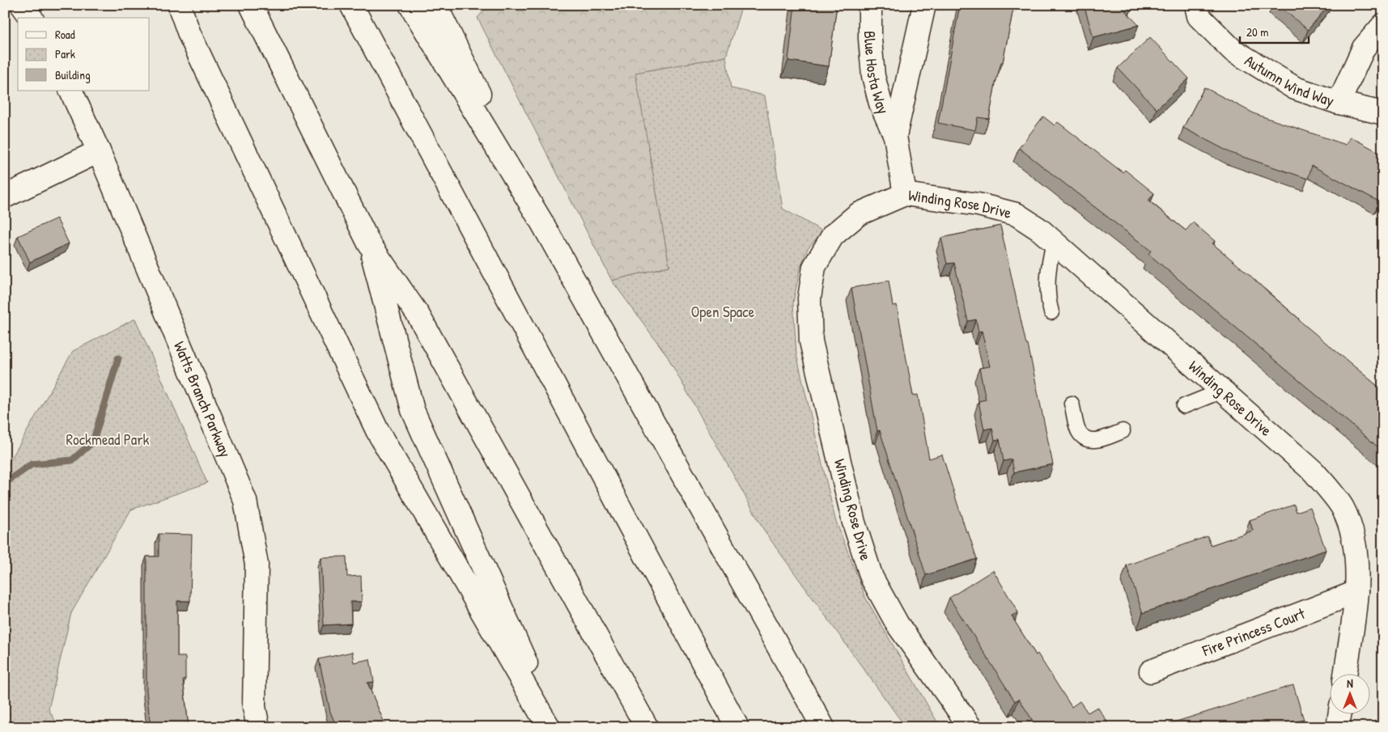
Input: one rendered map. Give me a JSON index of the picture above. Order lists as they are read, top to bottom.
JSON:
{
  "streets": {
    "main road": [
      "Blue Hosta Way",
      "Autumn Wind Way",
      "Winding Rose Drive",
      "Watts Branch Parkway",
      "Fire Princess Court"
    ]
  },
  "crossings": [
    ["Blue Hosta Way", "Winding Rose Drive"],
    ["Winding Rose Drive", "Fire Princess Court"]
  ],
  "parks": ["Open Space", "Rockmead Park"],
  "legend": ["Road", "Park", "Building"],
  "scale_bar": "20 m",
  "north": "top"
}
